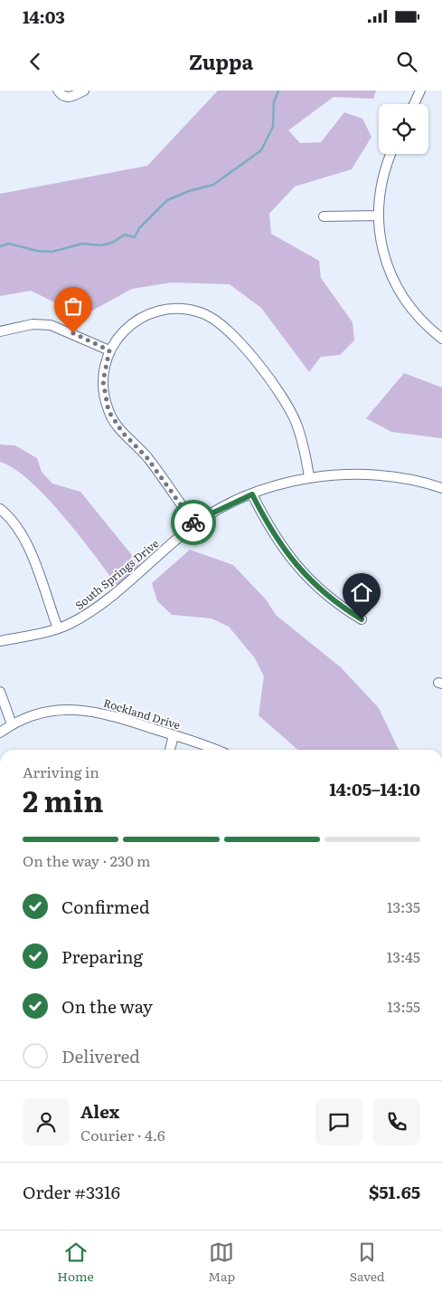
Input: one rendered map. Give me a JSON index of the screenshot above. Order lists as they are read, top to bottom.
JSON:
{
  "streets": {
    "street": ["South Springs Drive", "Rockland Drive"]
  },
  "page": {
    "status": "14:03",
    "header": "Zuppa",
    "heading": ["2 min", "Arriving in", "14:05–14:10"],
    "panel": [
      "Alex",
      "Courier · 4.6",
      "Order #3316",
      "$51.65"
    ],
    "bar": "On the way · 230 m",
    "list": [
      ["Confirmed", "13:35"],
      ["Preparing", "13:45"],
      ["On the way", "13:55"],
      "Delivered"
    ],
    "tabs": ["Home", "Map", "Saved"]
  }
}
